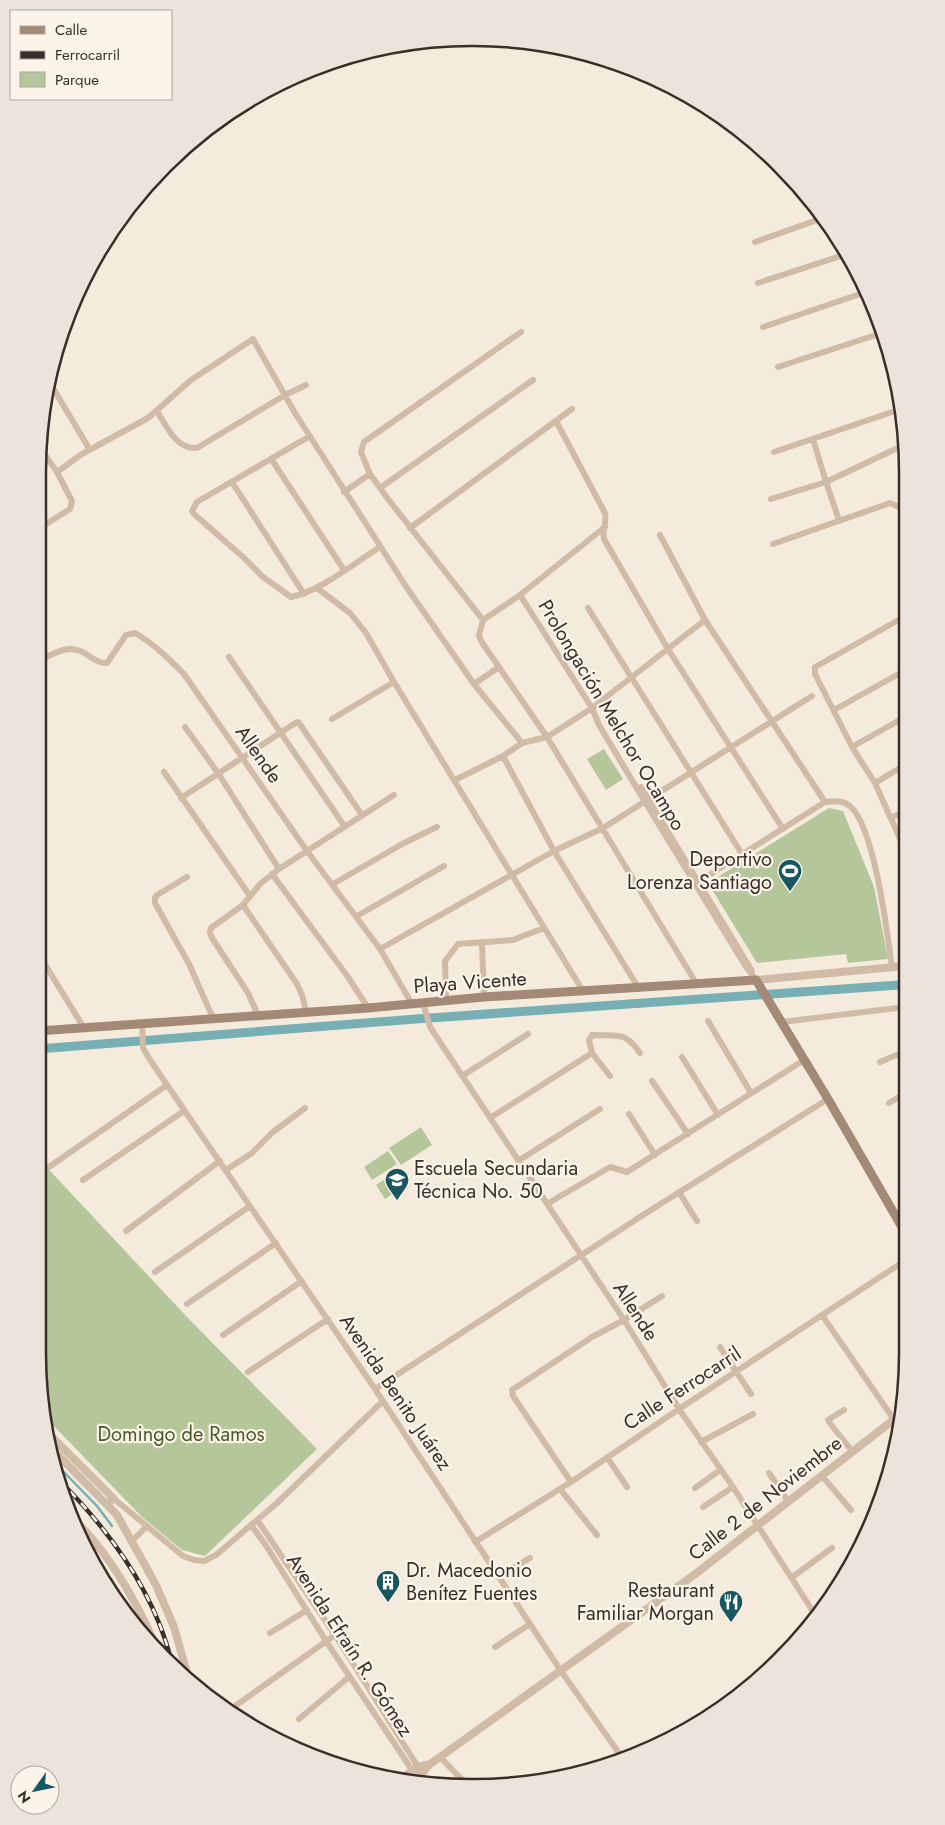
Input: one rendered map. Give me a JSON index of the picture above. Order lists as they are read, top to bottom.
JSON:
{
  "streets": {
    "main road": ["Playa Vicente"],
    "street": [
      "Prolongación Melchor Ocampo",
      "Allende",
      "Calle Ferrocarril",
      "Avenida Benito Juárez",
      "Calle 2 de Noviembre",
      "Avenida Efraín R. Gómez"
    ]
  },
  "crossings": [
    ["Prolongación Melchor Ocampo", "Playa Vicente"],
    ["Allende", "Playa Vicente"],
    ["Allende", "Calle Ferrocarril"],
    ["Allende", "Calle 2 de Noviembre"],
    ["Playa Vicente", "Avenida Benito Juárez"],
    ["Calle Ferrocarril", "Avenida Benito Juárez"],
    ["Avenida Benito Juárez", "Calle 2 de Noviembre"],
    ["Calle 2 de Noviembre", "Avenida Efraín R. Gómez"]
  ],
  "parks": ["Domingo de Ramos"],
  "places": {
    "sports": ["Deportivo Lorenza Santiago"],
    "school or university": ["Escuela Secundaria Técnica No. 50"],
    "building": ["Dr. Macedonio Benítez Fuentes"],
    "restaurant": ["Restaurant Familiar Morgan"]
  },
  "legend": ["Calle", "Ferrocarril", "Parque"],
  "north": "bottom left"
}
